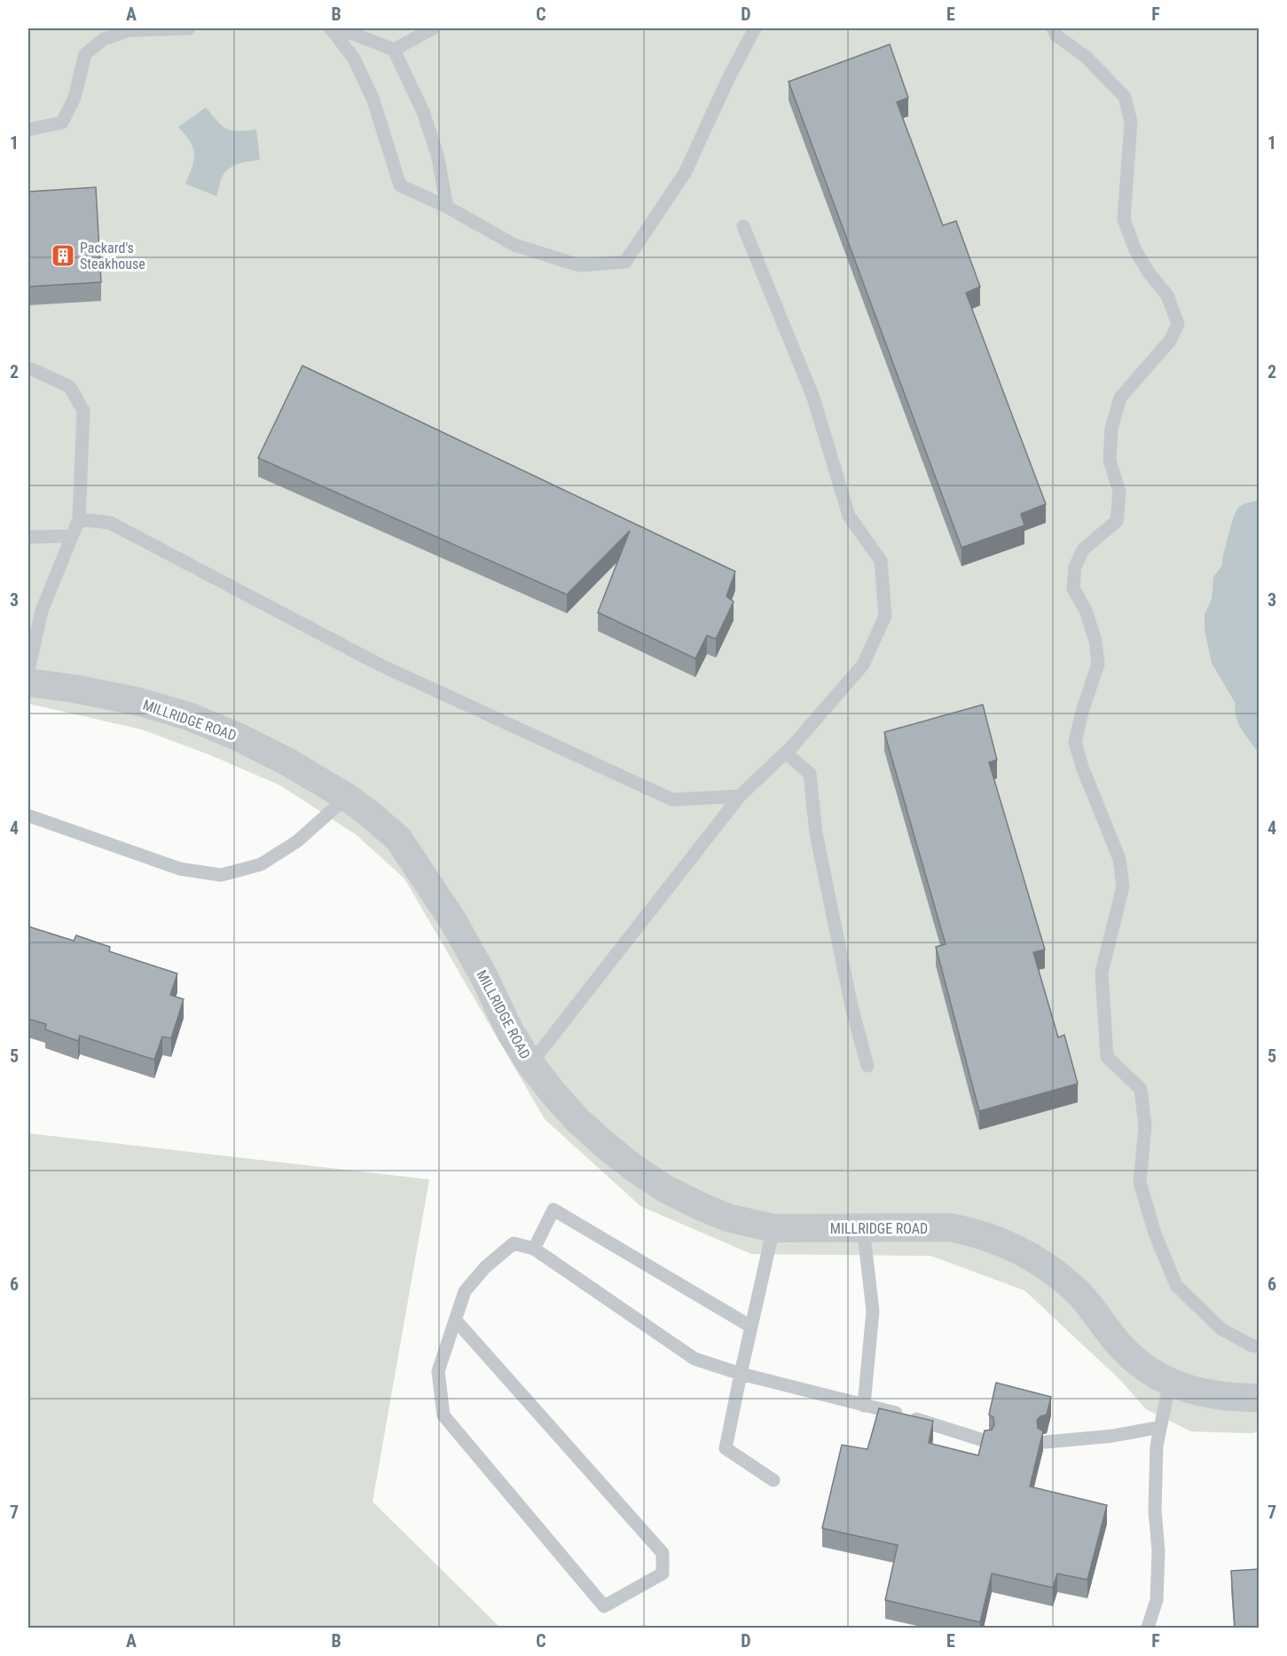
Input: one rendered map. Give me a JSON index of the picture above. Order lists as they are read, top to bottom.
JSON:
{
  "streets": {
    "street": ["MILLRIDGE ROAD"]
  },
  "places": {
    "building": ["Packard's Steakhouse"]
  },
  "grid": {
    "columns": [
      "A",
      "B",
      "C",
      "D",
      "E",
      "F"
    ],
    "rows": [
      "1",
      "2",
      "3",
      "4",
      "5",
      "6",
      "7"
    ]
  }
}
